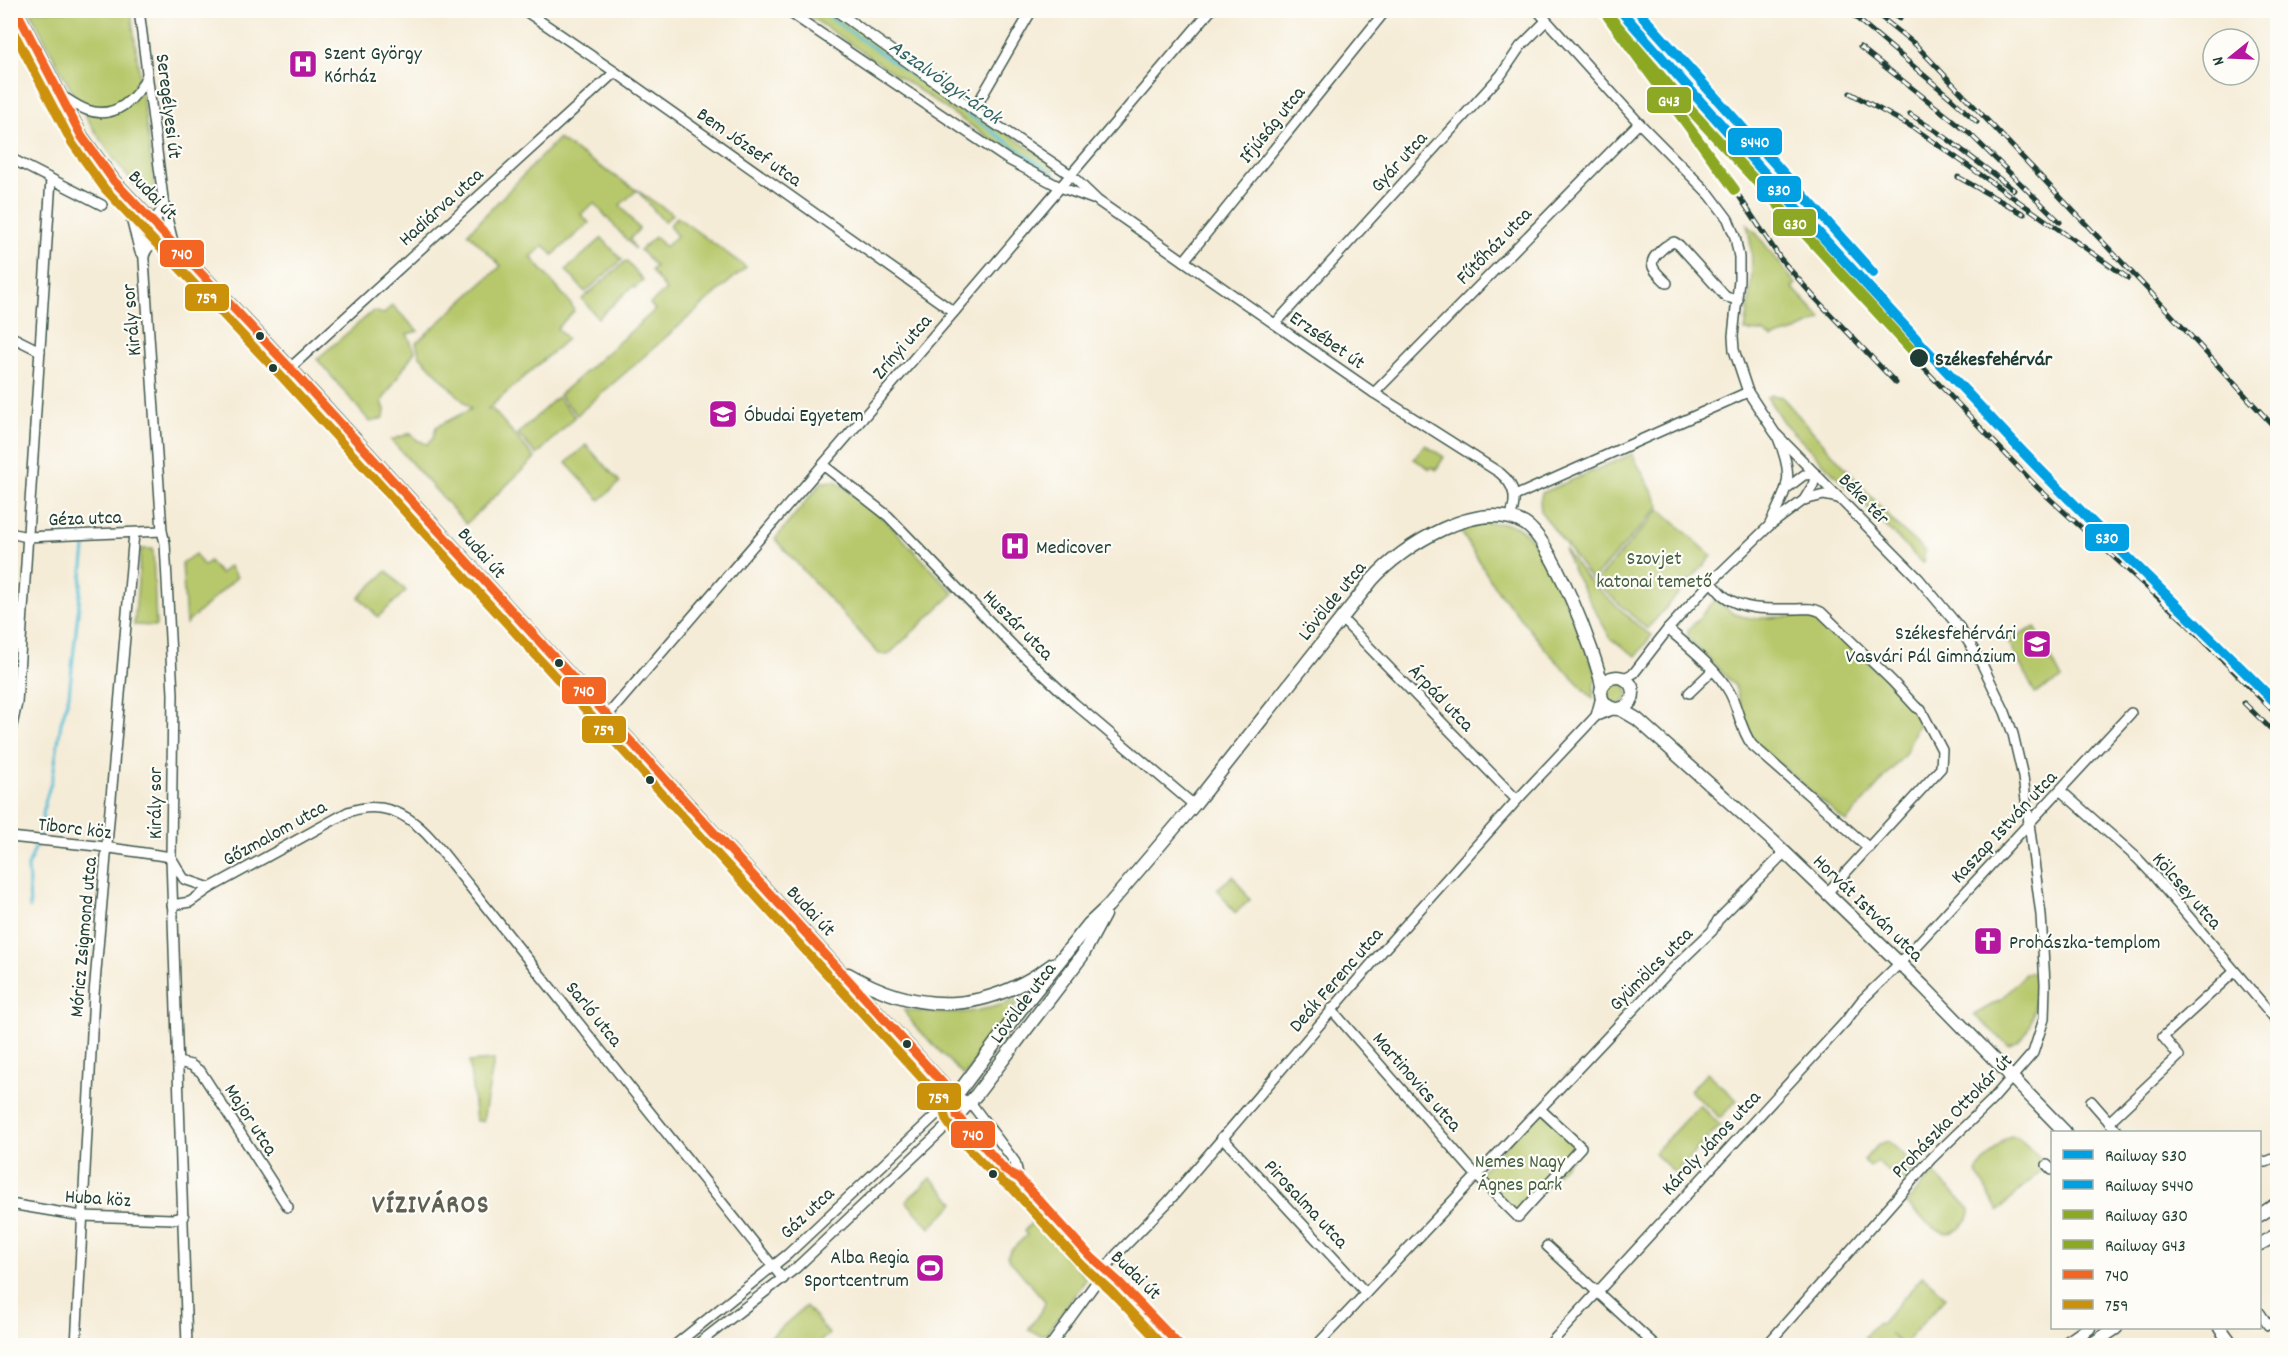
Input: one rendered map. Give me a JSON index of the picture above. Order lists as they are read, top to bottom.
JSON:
{
  "streets": {
    "main road": ["Budai út", "Lövölde utca", "Horvát István utca"],
    "street": [
      "Seregélyesi út",
      "Ifjúság utca",
      "Bem József utca",
      "Gyár utca",
      "Hadiárva utca",
      "Fűtőház utca",
      "Király sor",
      "Erzsébet út",
      "Zrínyi utca",
      "Béke tér",
      "Géza utca",
      "Huszár utca",
      "Árpád utca",
      "Kaszap István utca",
      "Tiborc köz",
      "Gőzmalom utca",
      "Kölcsey utca",
      "Móricz Zsigmond utca",
      "Gyümölcs utca",
      "Deák Ferenc utca",
      "Sarló utca",
      "Martinovics utca",
      "Prohászka Ottokár út",
      "Major utca",
      "Károly János utca",
      "Huba köz",
      "Pirosalma utca",
      "Gáz utca"
    ]
  },
  "crossings": [
    ["Seregélyesi út", "Budai út"],
    ["Seregélyesi út", "Király sor"],
    ["Ifjúság utca", "Erzsébet út"],
    ["Bem József utca", "Hadiárva utca"],
    ["Bem József utca", "Zrínyi utca"],
    ["Gyár utca", "Erzsébet út"],
    ["Gyár utca", "Béke tér"],
    ["Budai út", "Hadiárva utca"],
    ["Budai út", "Király sor"],
    ["Budai út", "Zrínyi utca"],
    ["Budai út", "Lövölde utca"],
    ["Budai út", "Deák Ferenc utca"],
    ["Budai út", "Gáz utca"],
    ["Fűtőház utca", "Erzsébet út"],
    ["Fűtőház utca", "Béke tér"],
    ["Király sor", "Géza utca"],
    ["Király sor", "Tiborc köz"],
    ["Király sor", "Gőzmalom utca"],
    ["Király sor", "Major utca"],
    ["Király sor", "Huba köz"],
    ["Erzsébet út", "Zrínyi utca"],
    ["Zrínyi utca", "Huszár utca"],
    ["Béke tér", "Prohászka Ottokár út"],
    ["Géza utca", "Móricz Zsigmond utca"],
    ["Lövölde utca", "Huszár utca"],
    ["Lövölde utca", "Árpád utca"],
    ["Lövölde utca", "Gáz utca"],
    ["Árpád utca", "Deák Ferenc utca"],
    ["Kaszap István utca", "Kölcsey utca"],
    ["Kaszap István utca", "Horvát István utca"],
    ["Kaszap István utca", "Prohászka Ottokár út"],
    ["Kaszap István utca", "Károly János utca"],
    ["Tiborc köz", "Gőzmalom utca"],
    ["Tiborc köz", "Móricz Zsigmond utca"],
    ["Gőzmalom utca", "Sarló utca"],
    ["Horvát István utca", "Gyümölcs utca"],
    ["Horvát István utca", "Deák Ferenc utca"],
    ["Horvát István utca", "Prohászka Ottokár út"],
    ["Horvát István utca", "Károly János utca"],
    ["Móricz Zsigmond utca", "Huba köz"],
    ["Gyümölcs utca", "Martinovics utca"],
    ["Gyümölcs utca", "Pirosalma utca"],
    ["Deák Ferenc utca", "Martinovics utca"],
    ["Deák Ferenc utca", "Pirosalma utca"],
    ["Sarló utca", "Gáz utca"]
  ],
  "districts": ["VÍZIVÁROS"],
  "water": ["Aszalvölgyi-árok"],
  "parks": ["Szovjet katonai temető", "Nemes Nagy Ágnes park"],
  "places": {
    "hospital": ["Szent György Kórház", "Medicover"],
    "other": ["Székesfehérvár"],
    "school or university": ["Óbudai Egyetem", "Székesfehérvári Vasvári Pál Gimnázium"],
    "church": ["Prohászka-templom"],
    "sports": ["Alba Regia Sportcentrum"]
  },
  "lines": [
    "rail line S30",
    "rail line S440",
    "rail line G43",
    "transit line 740",
    "rail line G30",
    "transit line 759"
  ],
  "legend": [
    "Railway S30",
    "Railway S440",
    "Railway G30",
    "Railway G43",
    "740",
    "759"
  ],
  "north": "left"
}
